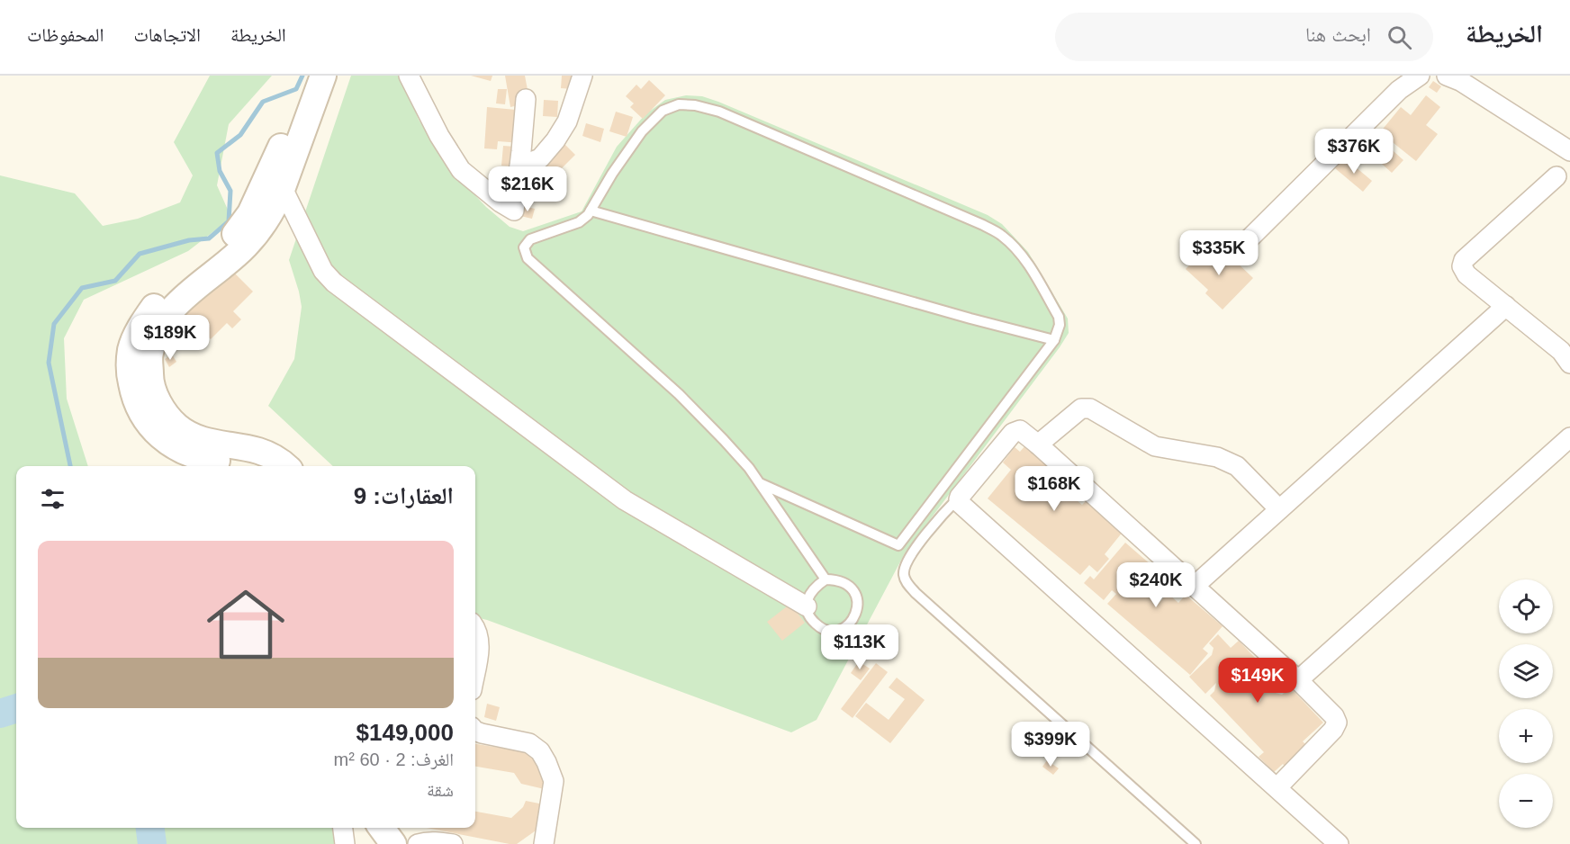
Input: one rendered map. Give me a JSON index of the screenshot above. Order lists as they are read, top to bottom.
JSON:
{
  "page": {
    "header": "الخريطة",
    "search": "ابحث هنا",
    "nav": ["الخريطة", "الاتجاهات", "المحفوظات"],
    "price": [
      "$376K",
      "$216K",
      "$335K",
      "$189K",
      "$168K",
      "$240K",
      "$113K",
      "$149K",
      "$399K"
    ],
    "heading": "العقارات: 9",
    "list": [
      {
        "name": "$149,000",
        "note": "الغرف: 2 · 60 m² · شقة"
      }
    ],
    "map_buttons": ["+", "−"]
  }
}
